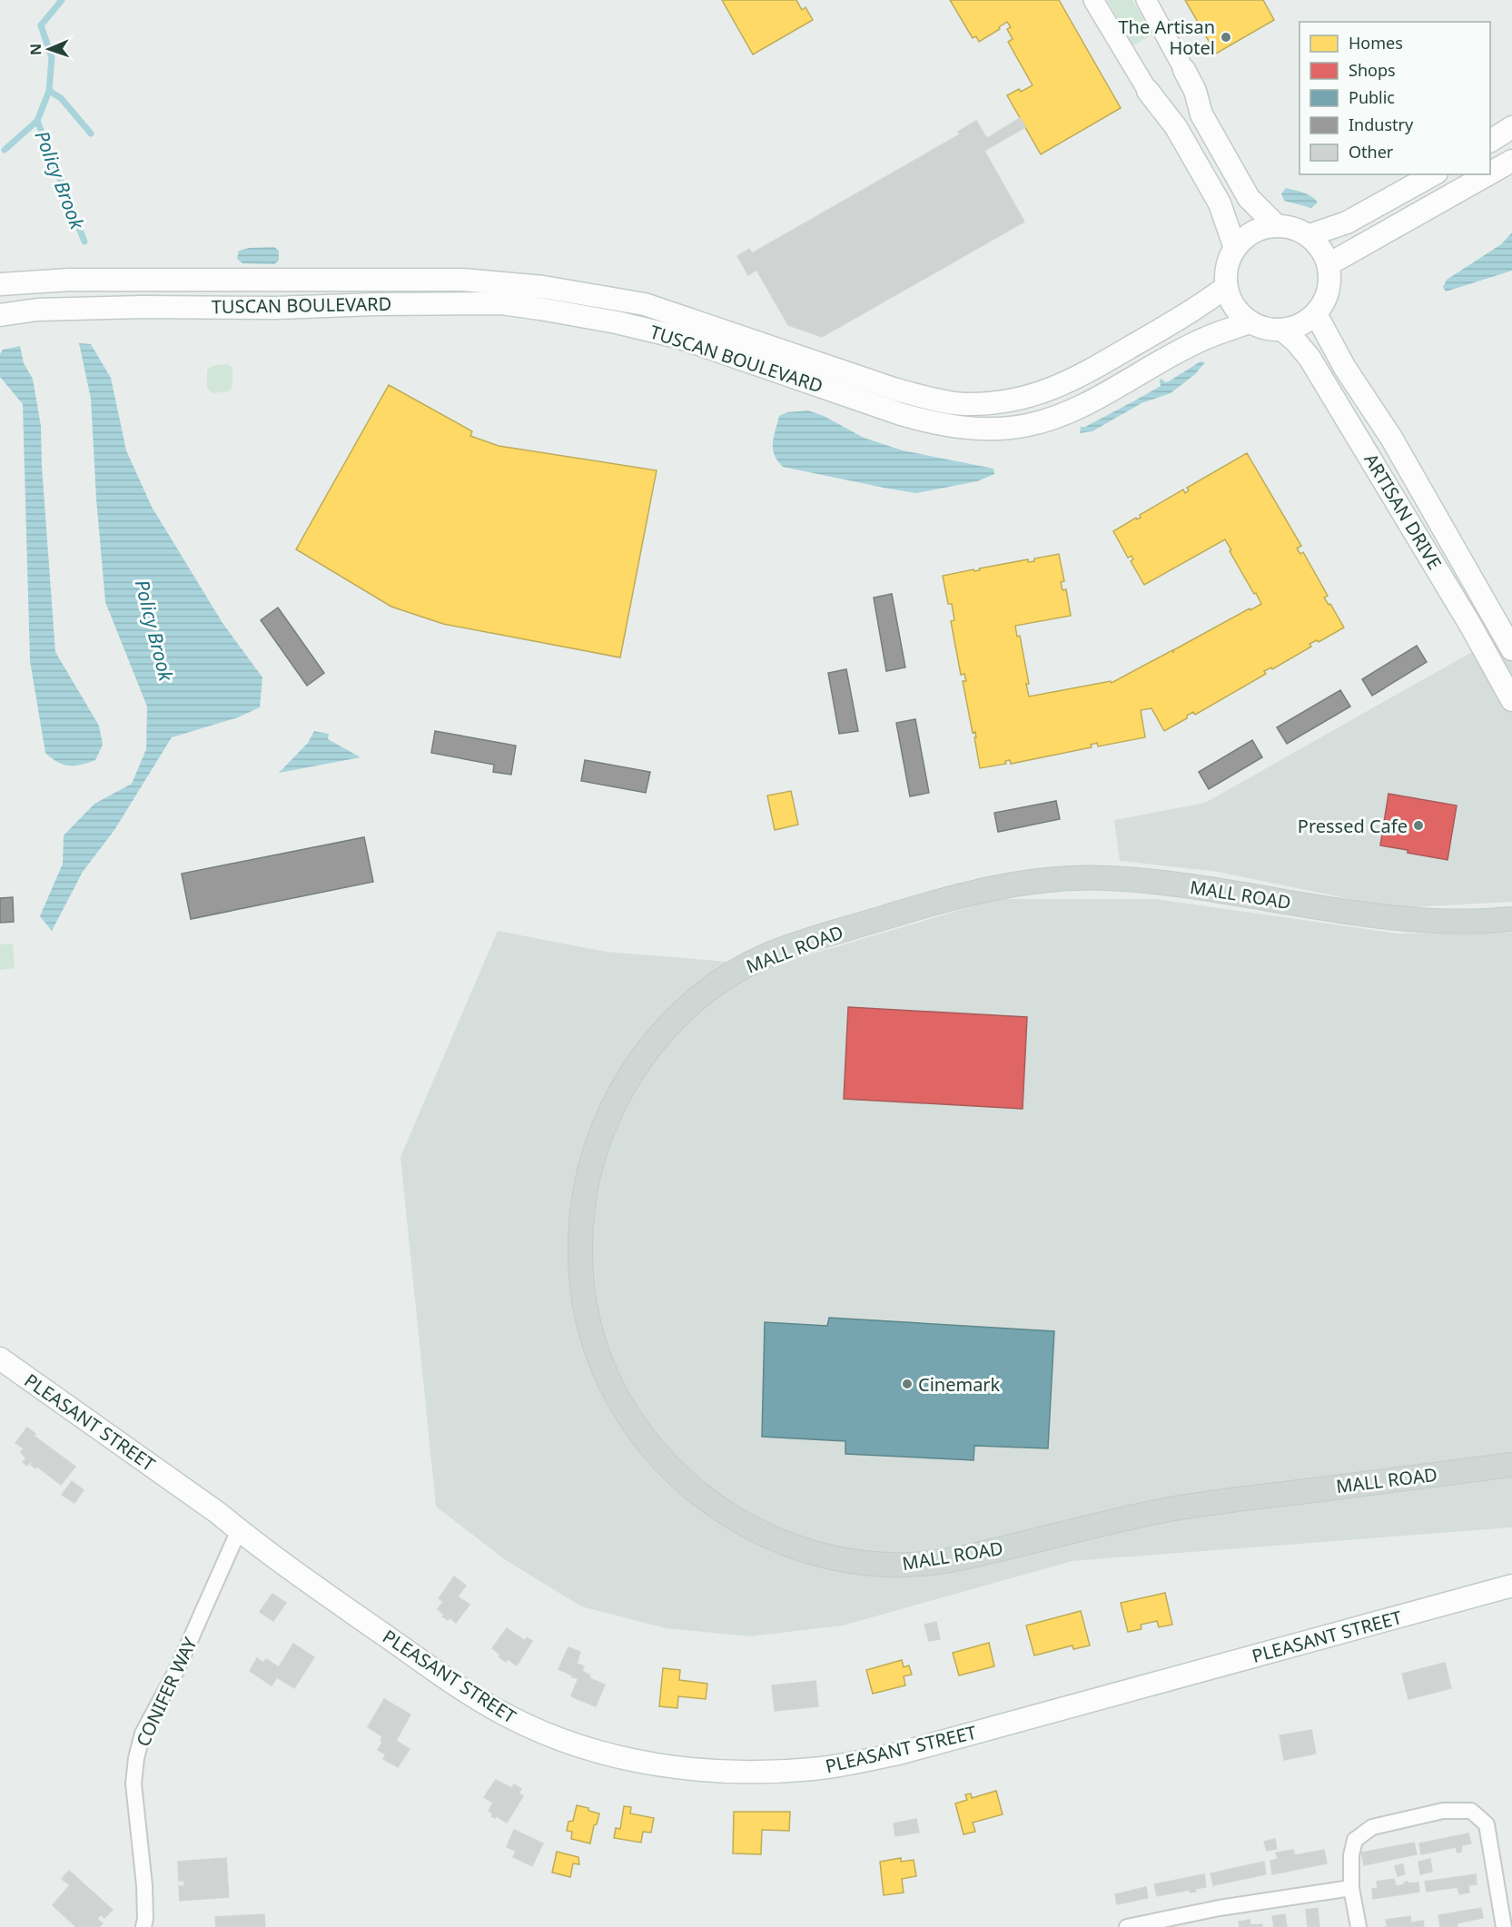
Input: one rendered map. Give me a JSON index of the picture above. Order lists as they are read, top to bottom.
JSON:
{
  "streets": {
    "main road": [
      "TUSCAN BOULEVARD",
      "ARTISAN DRIVE",
      "MALL ROAD",
      "PLEASANT STREET"
    ],
    "street": ["CONIFER WAY"]
  },
  "crossings": [
    ["TUSCAN BOULEVARD", "ARTISAN DRIVE"],
    ["PLEASANT STREET", "CONIFER WAY"]
  ],
  "water": ["Policy Brook"],
  "places": ["The Artisan Hotel", "Pressed Cafe", "Cinemark"],
  "legend": [
    "Homes",
    "Shops",
    "Public",
    "Industry",
    "Other"
  ],
  "north": "left"
}
